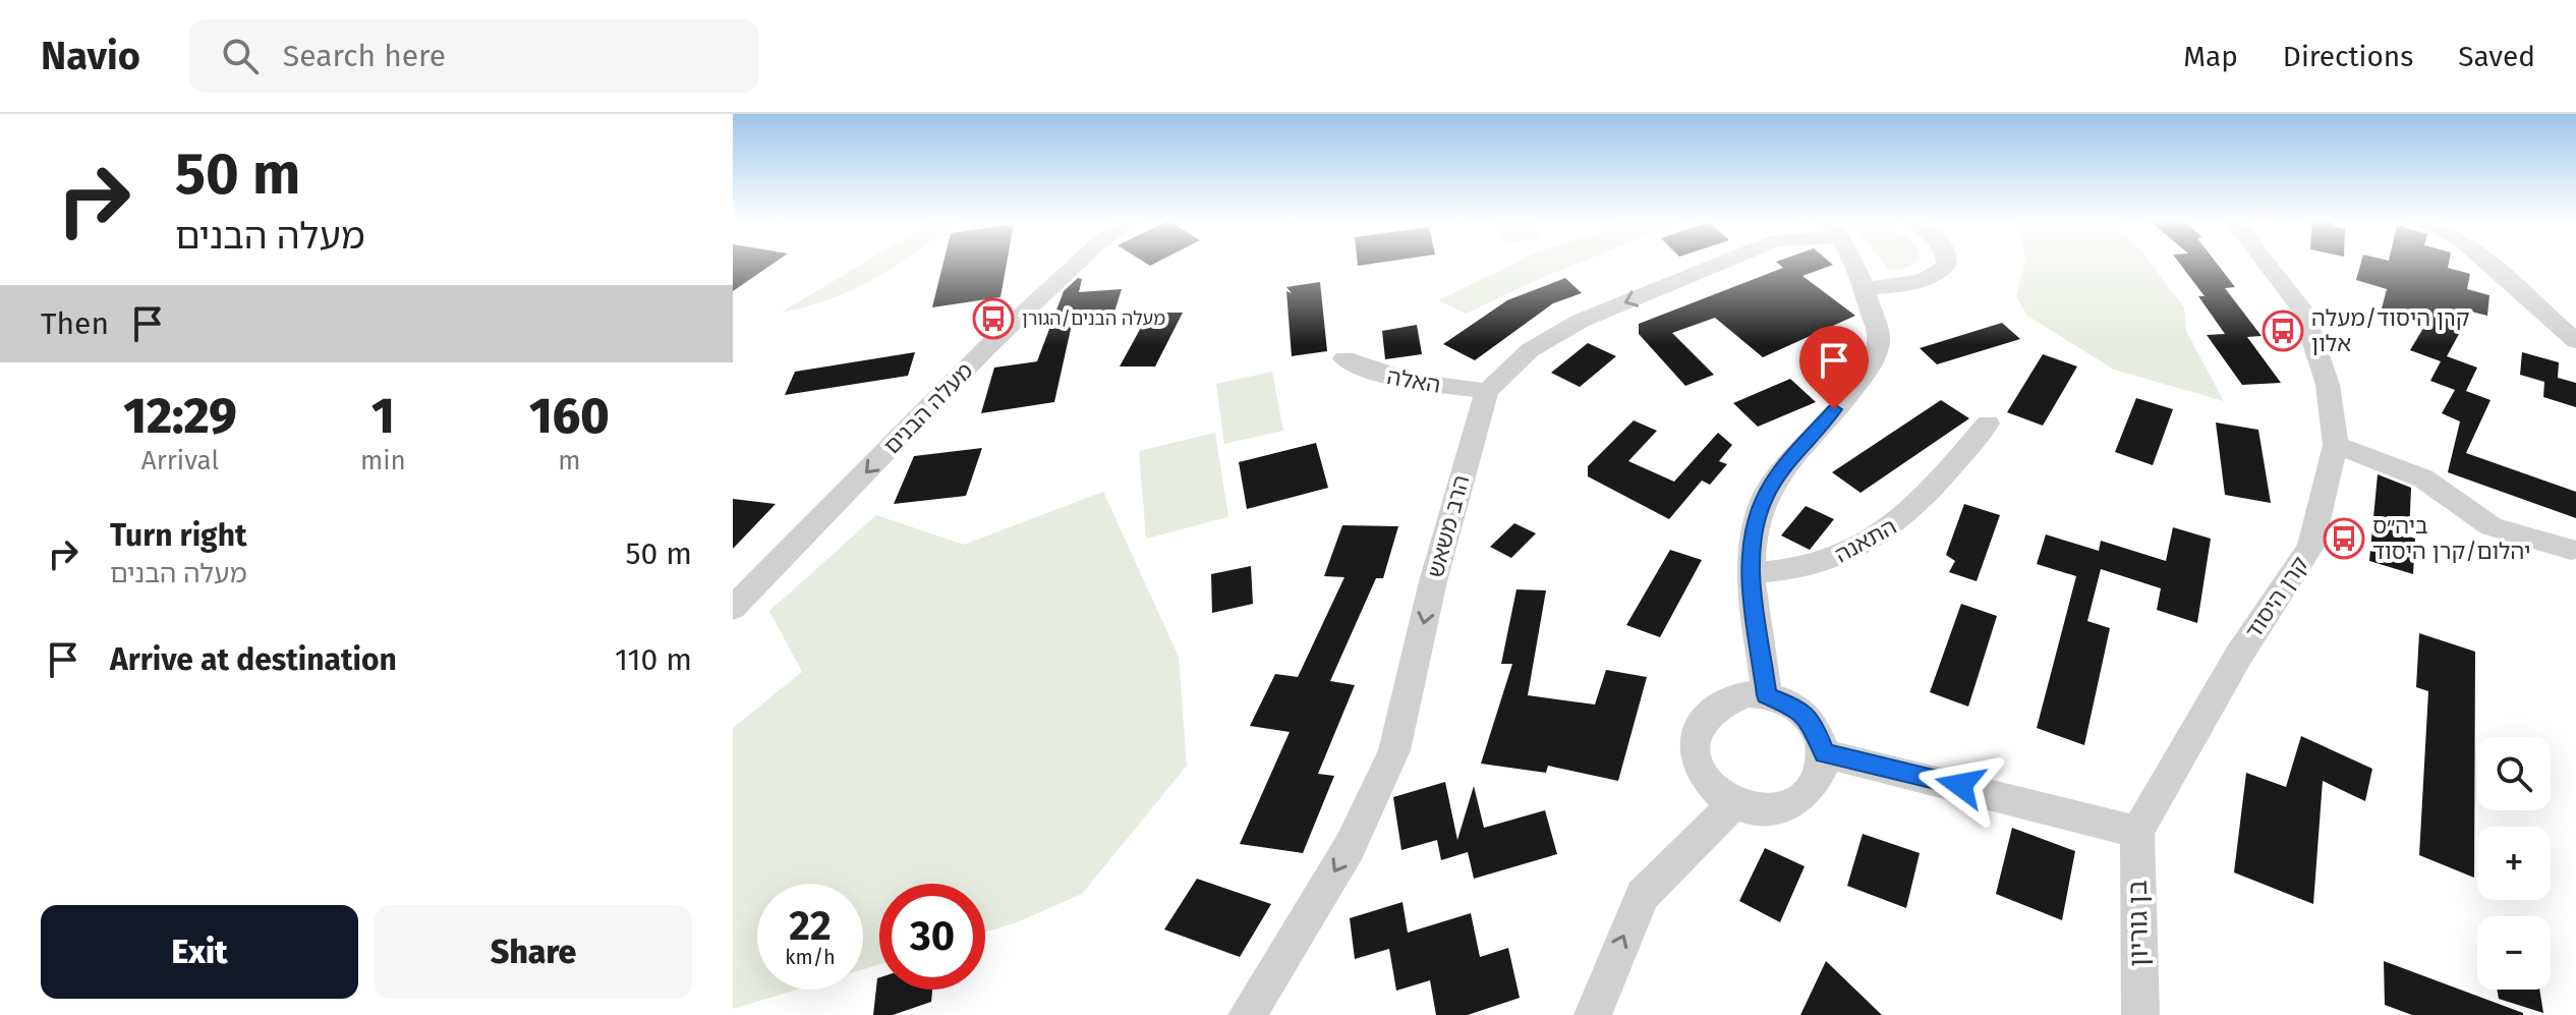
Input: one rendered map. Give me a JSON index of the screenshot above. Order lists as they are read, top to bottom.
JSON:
{
  "streets": {
    "street": [
      "האלה",
      "מעלה הבנים",
      "הרב משאש",
      "התאנה",
      "קרן היסוד",
      "בן גוריון"
    ]
  },
  "crossings": [
    ["האלה", "הרב משאש"],
    ["קרן היסוד", "בן גוריון"]
  ],
  "one_way": ["מעלה הבנים", "הרב משאש"],
  "places": {
    "bus stop": ["מעלה הבנים/הגורן", "קרן היסוד/מעלה אלון", "ביה״ס יהלום/קרן היסוד"]
  },
  "page": {
    "header": "Navio",
    "search": "Search here",
    "nav": ["Map", "Directions", "Saved"],
    "turn": ["50 m", "מעלה הבנים"],
    "then": "Then",
    "eta": [
      "12:29",
      "Arrival",
      "1",
      "min",
      "160",
      "m"
    ],
    "list": [
      {
        "name": "Turn right",
        "note": "מעלה הבנים",
        "value": "50 m"
      },
      {
        "name": "Arrive at destination",
        "value": "110 m"
      }
    ],
    "map_buttons": ["+", "−"],
    "speed": "22 km/h",
    "limit": "30",
    "buttons": ["Exit", "Share"]
  }
}
